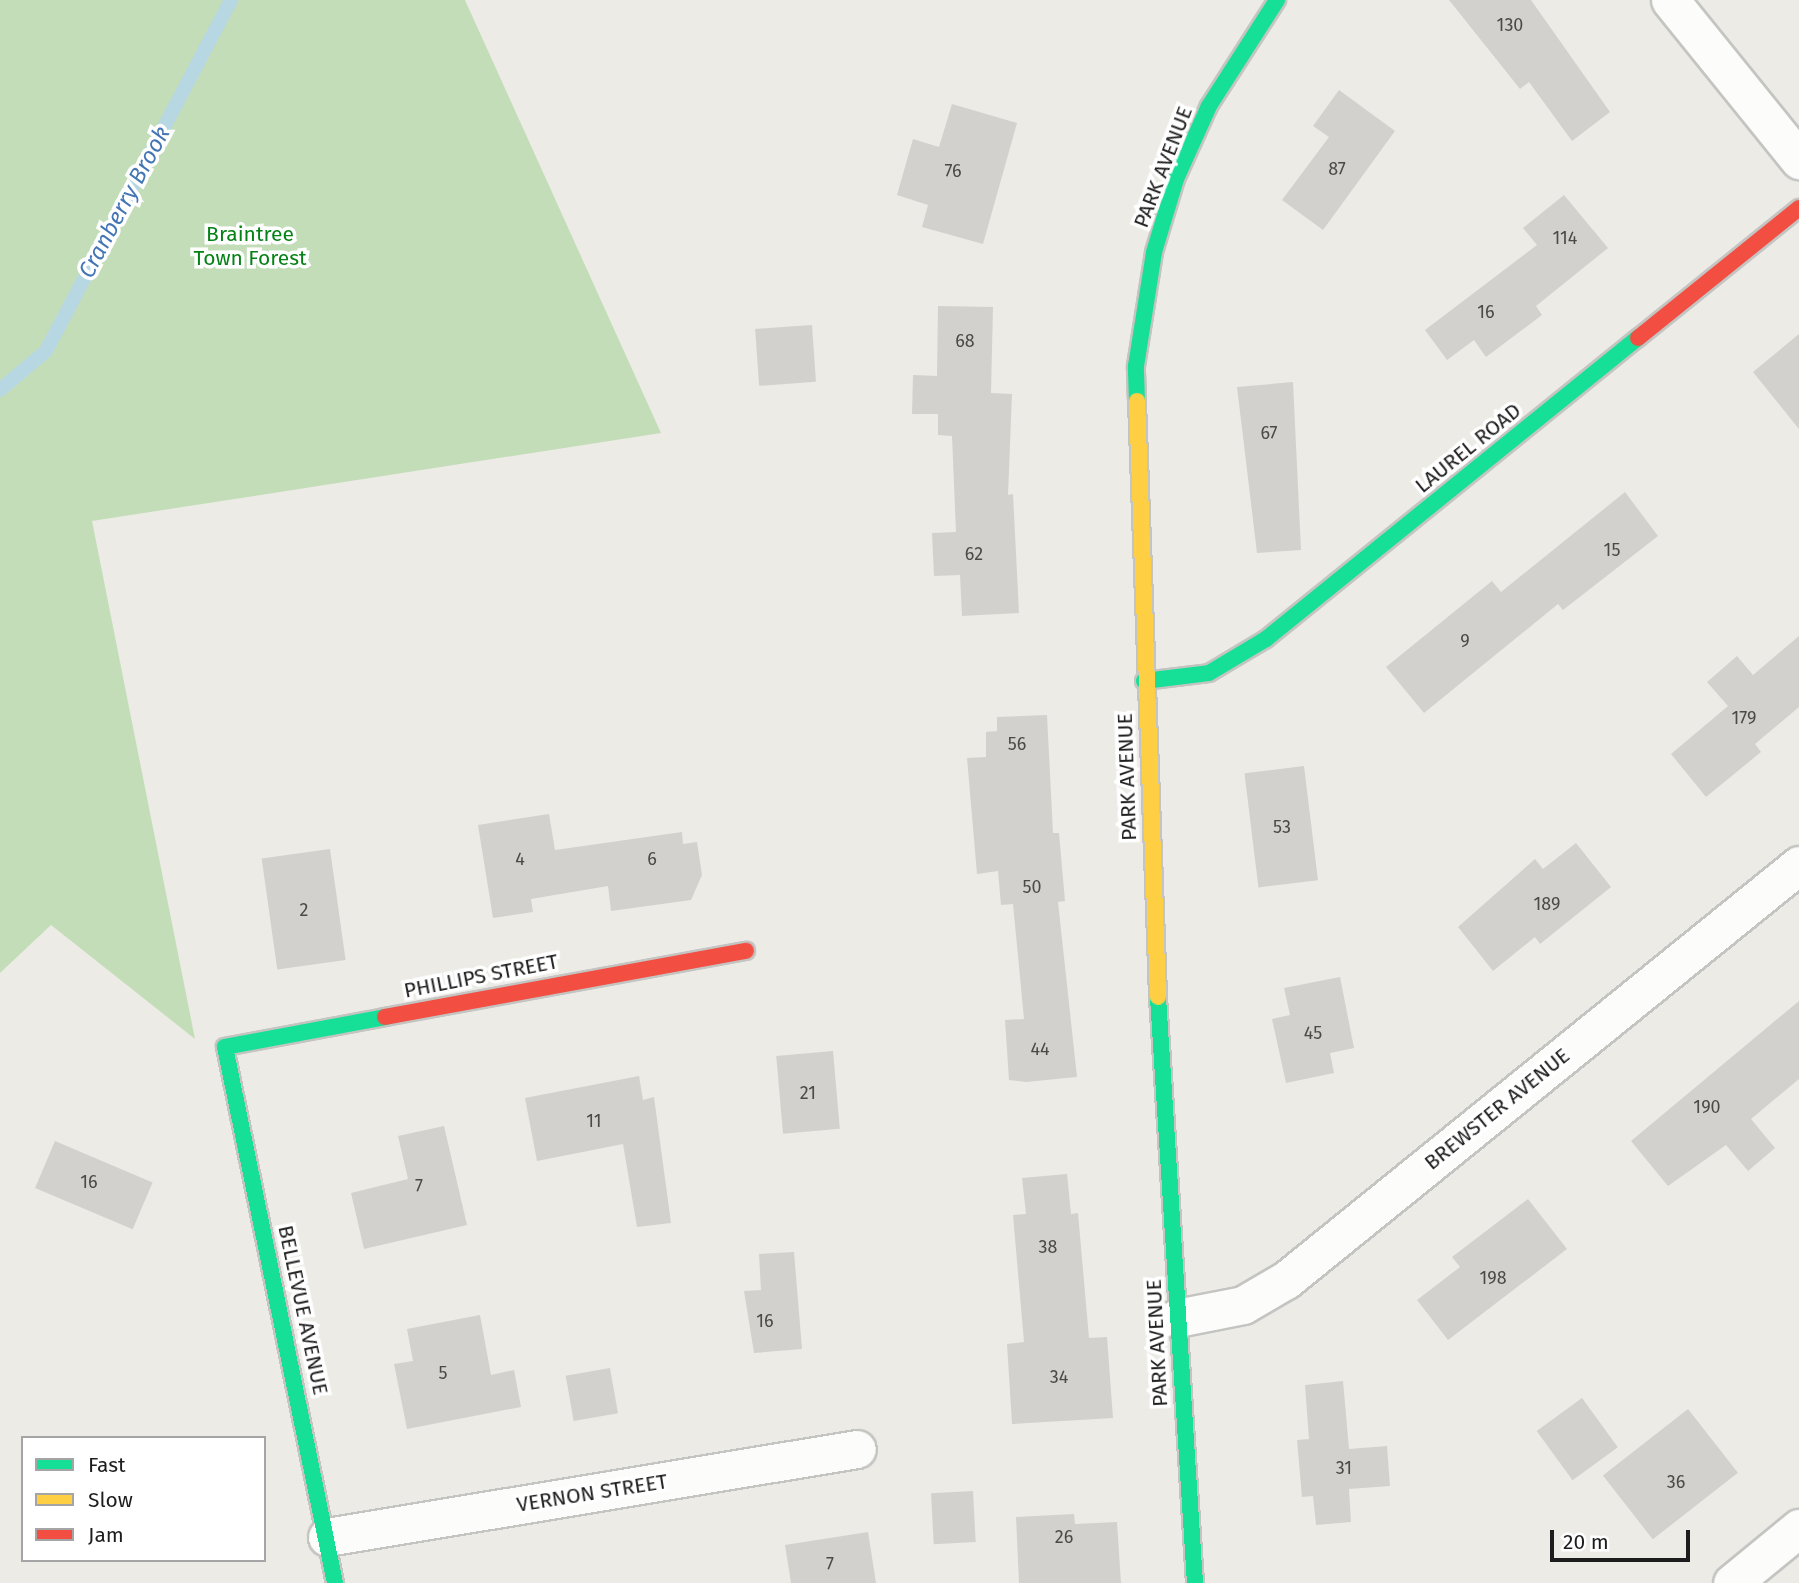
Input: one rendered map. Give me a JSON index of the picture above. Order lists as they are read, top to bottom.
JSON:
{
  "streets": {
    "street": [
      "PARK AVENUE",
      "LAUREL ROAD",
      "PHILLIPS STREET",
      "BREWSTER AVENUE",
      "BELLEVUE AVENUE",
      "VERNON STREET"
    ]
  },
  "crossings": [
    ["PARK AVENUE", "LAUREL ROAD"],
    ["PARK AVENUE", "BREWSTER AVENUE"],
    ["PHILLIPS STREET", "BELLEVUE AVENUE"],
    ["BELLEVUE AVENUE", "VERNON STREET"]
  ],
  "water": ["Cranberry Brook"],
  "parks": ["Braintree Town Forest"],
  "house_numbers": [
    "130",
    "87",
    "76",
    "114",
    "16",
    "68",
    "67",
    "15",
    "62",
    "9",
    "179",
    "56",
    "53",
    "4",
    "6",
    "50",
    "189",
    "2",
    "45",
    "44",
    "21",
    "190",
    "11",
    "16",
    "7",
    "38",
    "198",
    "16",
    "5",
    "34",
    "31",
    "36",
    "26",
    "7"
  ],
  "legend": ["Fast", "Slow", "Jam"],
  "scale_bar": "20 m"
}
